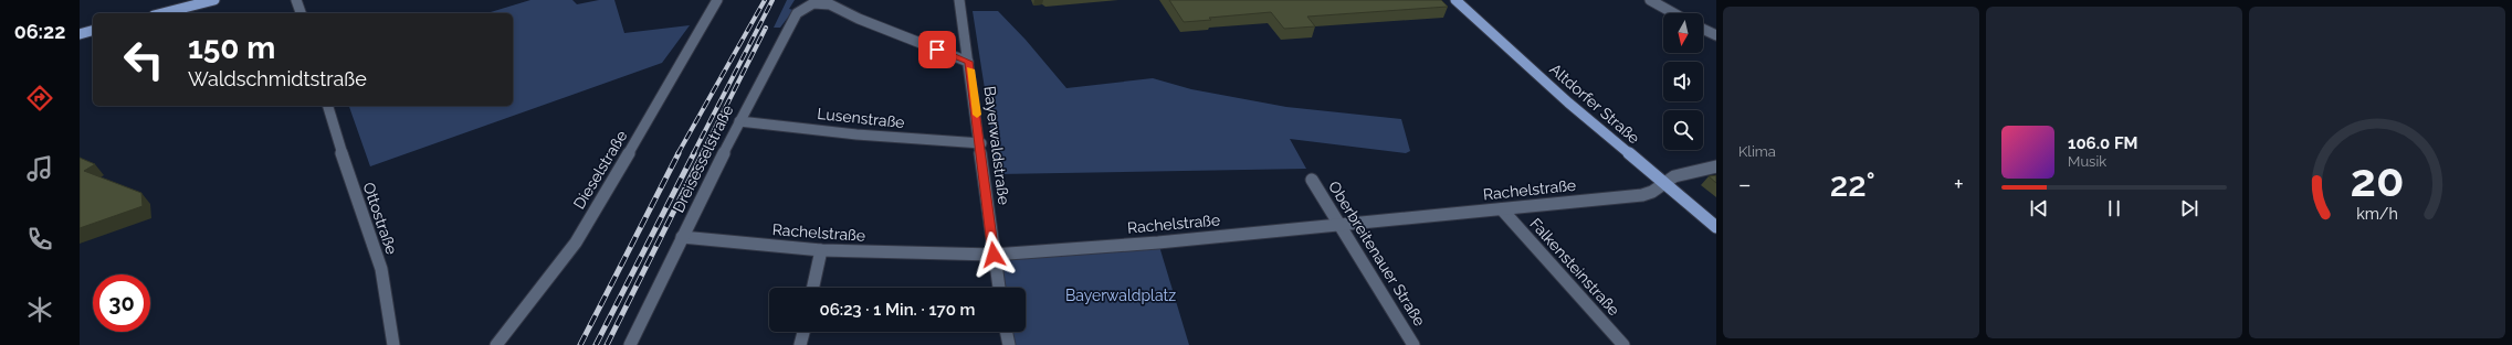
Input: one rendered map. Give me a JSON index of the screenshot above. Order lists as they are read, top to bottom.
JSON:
{
  "streets": {
    "main road": ["Altdorfer Straße"],
    "street": [
      "Lusenstraße",
      "Bayerwaldstraße",
      "Dreisesselstraße",
      "Dieselstraße",
      "Rachelstraße",
      "Ottostraße",
      "Oberbreitenauer Straße",
      "Falkensteinstraße"
    ]
  },
  "crossings": [
    ["Altdorfer Straße", "Rachelstraße"],
    ["Lusenstraße", "Bayerwaldstraße"],
    ["Lusenstraße", "Dreisesselstraße"],
    ["Bayerwaldstraße", "Dreisesselstraße"],
    ["Bayerwaldstraße", "Rachelstraße"],
    ["Dreisesselstraße", "Rachelstraße"],
    ["Rachelstraße", "Oberbreitenauer Straße"],
    ["Rachelstraße", "Falkensteinstraße"]
  ],
  "parks": ["Bayerwaldplatz"],
  "north": "bottom",
  "page": {
    "tabs": "06:22",
    "tile": "Klima",
    "turn": ["150 m", "Waldschmidtstraße"],
    "song": ["106.0 FM", "Musik"],
    "heat": ["−", "22°", "+"],
    "limit": "30",
    "trip": "06:23 · 1 Min. · 170 m",
    "gauge": ["20", "km/h"]
  }
}
